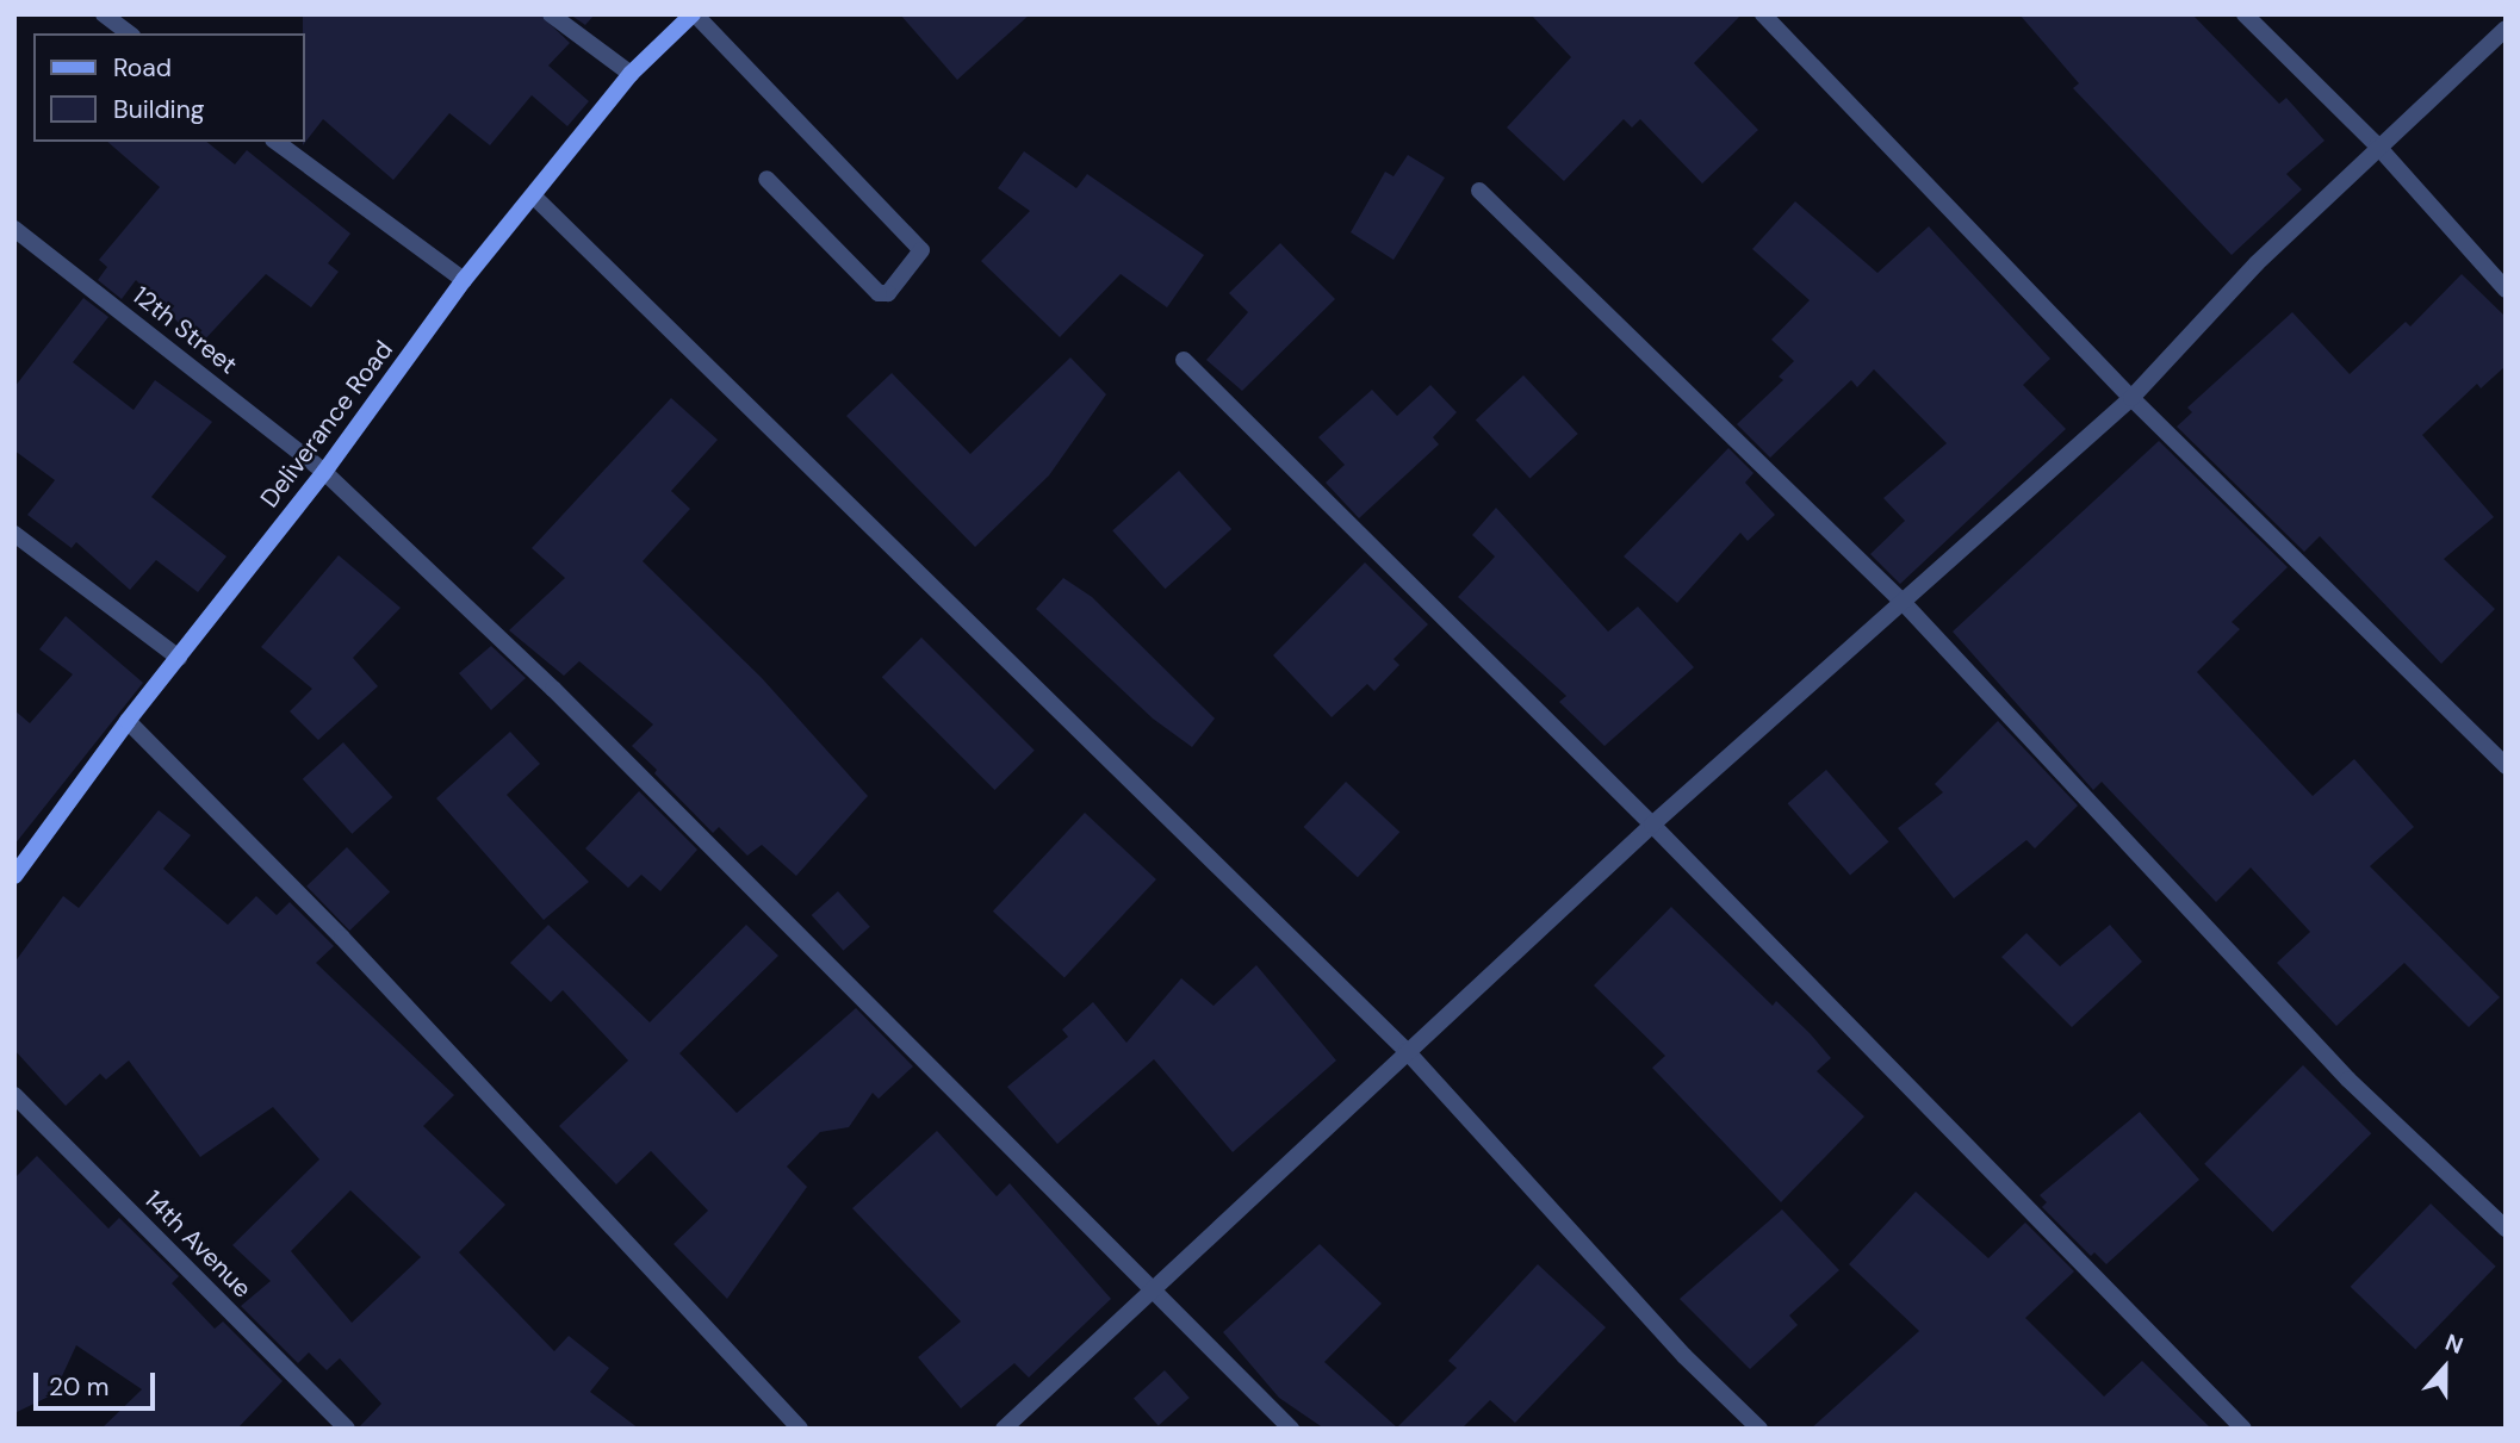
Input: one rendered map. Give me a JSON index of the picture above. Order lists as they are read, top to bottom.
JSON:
{
  "streets": {
    "street": ["12th Street", "Deliverance Road", "14th Avenue"]
  },
  "crossings": [
    ["12th Street", "Deliverance Road"]
  ],
  "legend": ["Road", "Building"],
  "scale_bar": "20 m",
  "north": "top"
}
